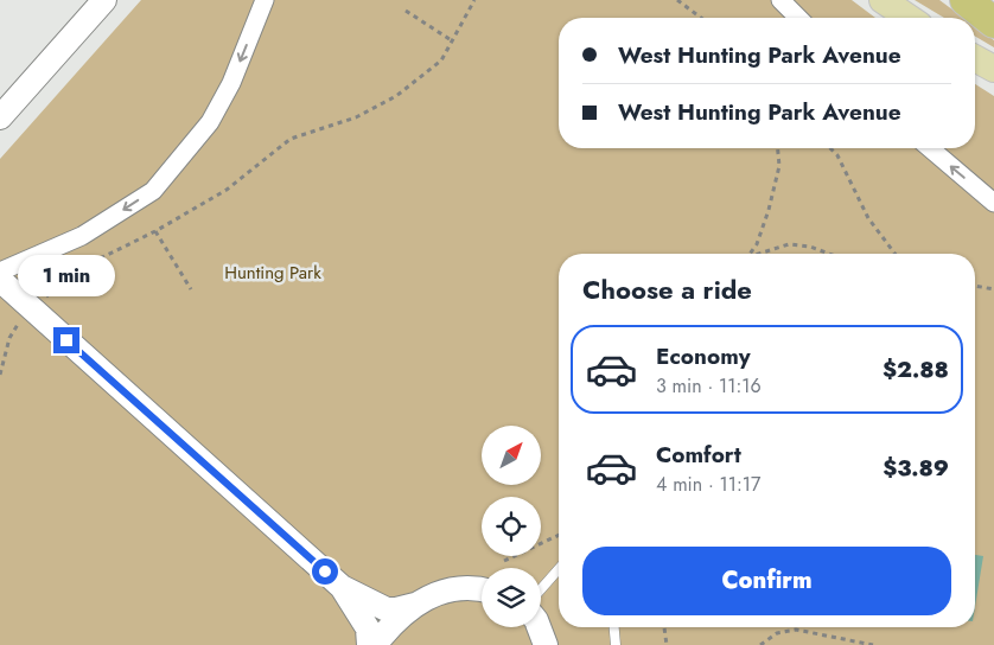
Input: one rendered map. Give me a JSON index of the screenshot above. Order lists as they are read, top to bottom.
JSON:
{
  "parks": ["Hunting Park"],
  "north": "top right",
  "page": {
    "banner": ["West Hunting Park Avenue", "West Hunting Park Avenue"],
    "heading": "Choose a ride",
    "bubble": "1 min",
    "list": [
      {
        "name": "Economy",
        "note": "3 min · 11:16",
        "value": "$2.88"
      },
      {
        "name": "Comfort",
        "note": "4 min · 11:17",
        "value": "$3.89"
      }
    ],
    "buttons": "Confirm"
  }
}
